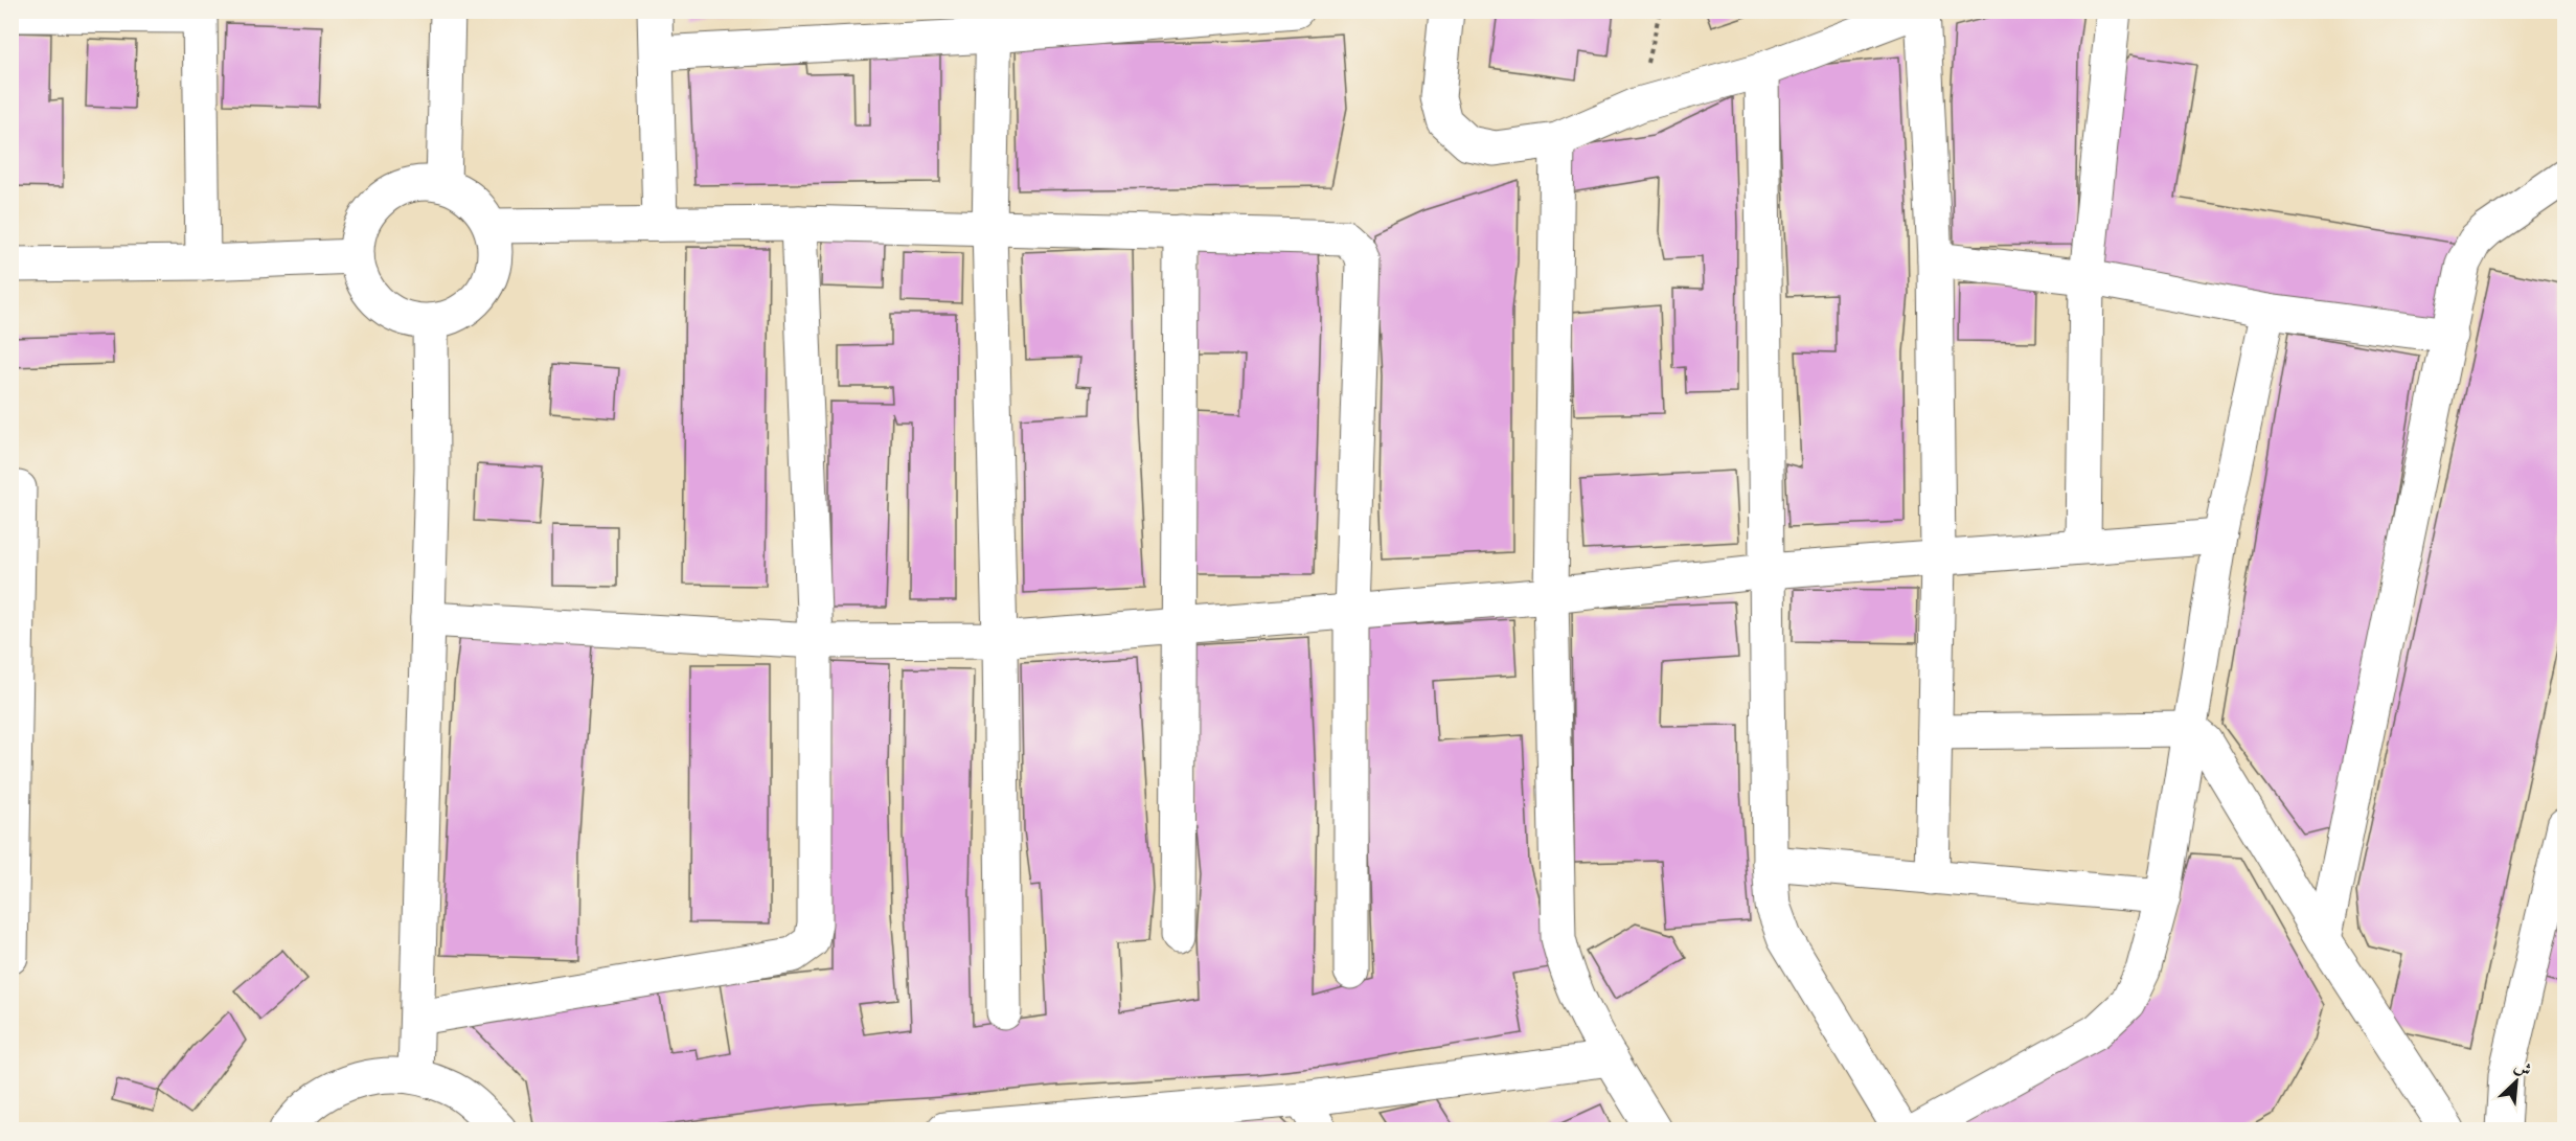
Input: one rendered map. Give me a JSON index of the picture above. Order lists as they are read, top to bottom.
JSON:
{
  "north": "top right"
}
